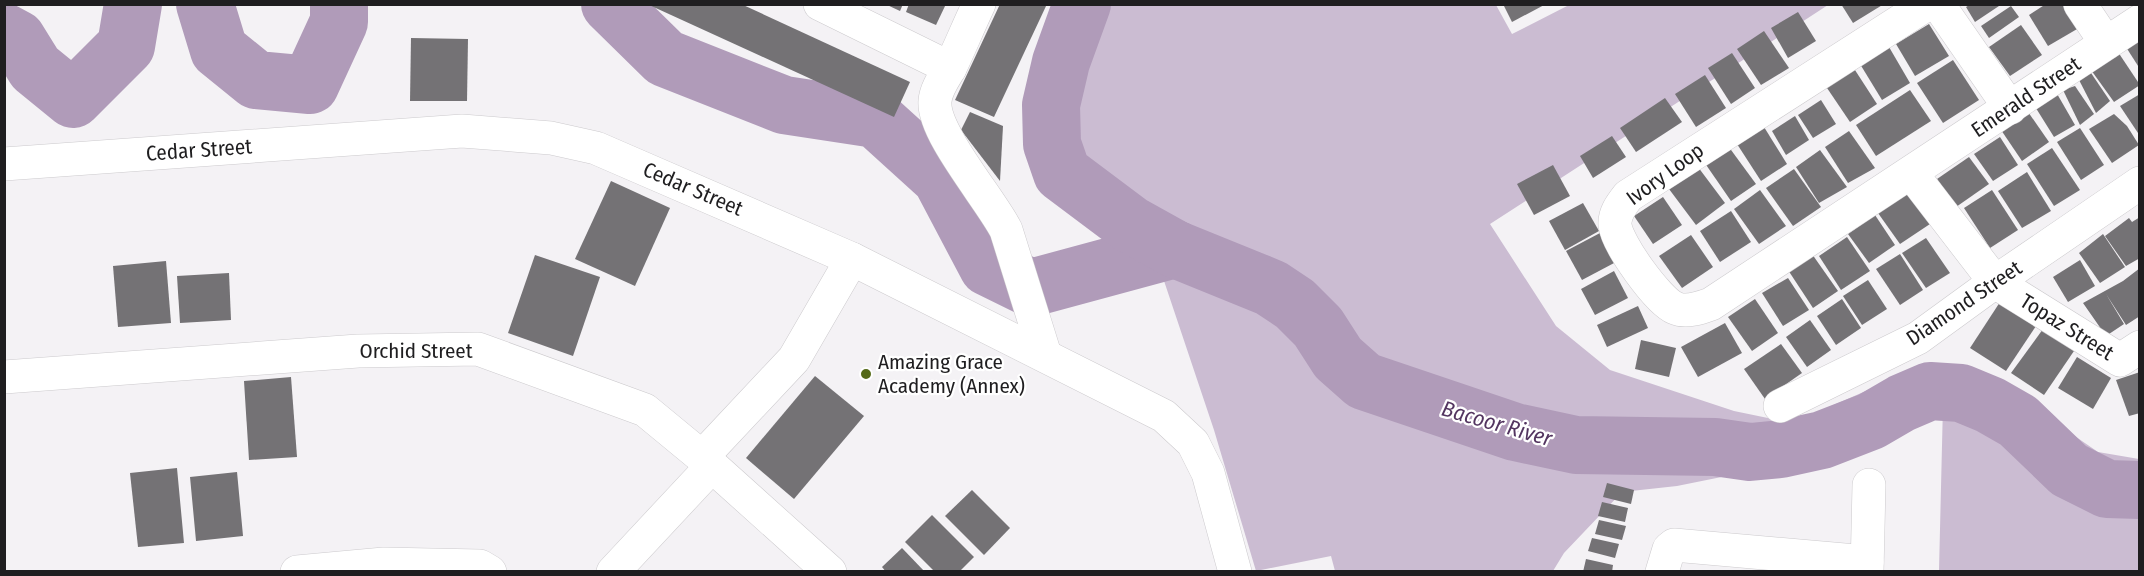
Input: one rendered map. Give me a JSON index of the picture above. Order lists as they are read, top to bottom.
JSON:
{
  "streets": {
    "street": [
      "Emerald Street",
      "Cedar Street",
      "Ivory Loop",
      "Diamond Street",
      "Topaz Street",
      "Orchid Street"
    ]
  },
  "crossings": [
    ["Emerald Street", "Ivory Loop"],
    ["Diamond Street", "Topaz Street"]
  ],
  "water": ["Bacoor River"],
  "places": ["Amazing Grace Academy (Annex)"]
}
